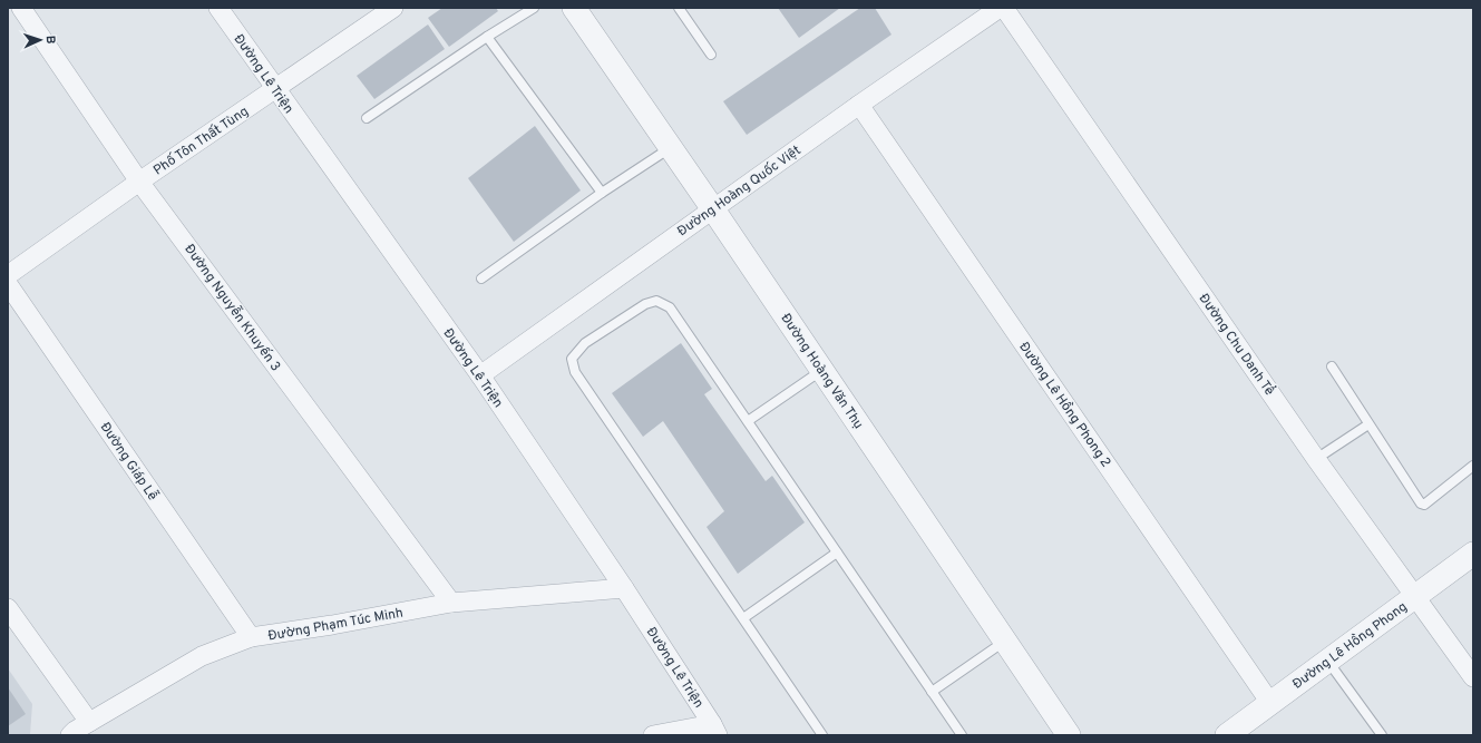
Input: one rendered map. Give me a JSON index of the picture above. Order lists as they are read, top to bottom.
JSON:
{
  "streets": {
    "street": [
      "Đường Lê Triện",
      "Phố Tôn Thất Tùng",
      "Đường Hoàng Quốc Việt",
      "Đường Nguyễn Khuyến 3",
      "Đường Chu Danh Tể",
      "Đường Hoàng Văn Thụ",
      "Đường Lê Hồng Phong 2",
      "Đường Giáp Lễ",
      "Đường Phạm Túc Minh",
      "Đường Lê Hồng Phong"
    ]
  },
  "crossings": [
    ["Đường Lê Triện", "Phố Tôn Thất Tùng"],
    ["Đường Lê Triện", "Đường Hoàng Quốc Việt"],
    ["Đường Lê Triện", "Đường Phạm Túc Minh"],
    ["Phố Tôn Thất Tùng", "Đường Nguyễn Khuyến 3"],
    ["Đường Hoàng Quốc Việt", "Đường Hoàng Văn Thụ"],
    ["Đường Hoàng Quốc Việt", "Đường Lê Hồng Phong 2"],
    ["Đường Nguyễn Khuyến 3", "Đường Phạm Túc Minh"],
    ["Đường Chu Danh Tể", "Đường Lê Hồng Phong"],
    ["Đường Lê Hồng Phong 2", "Đường Lê Hồng Phong"],
    ["Đường Giáp Lễ", "Đường Phạm Túc Minh"]
  ],
  "north": "right"
}
